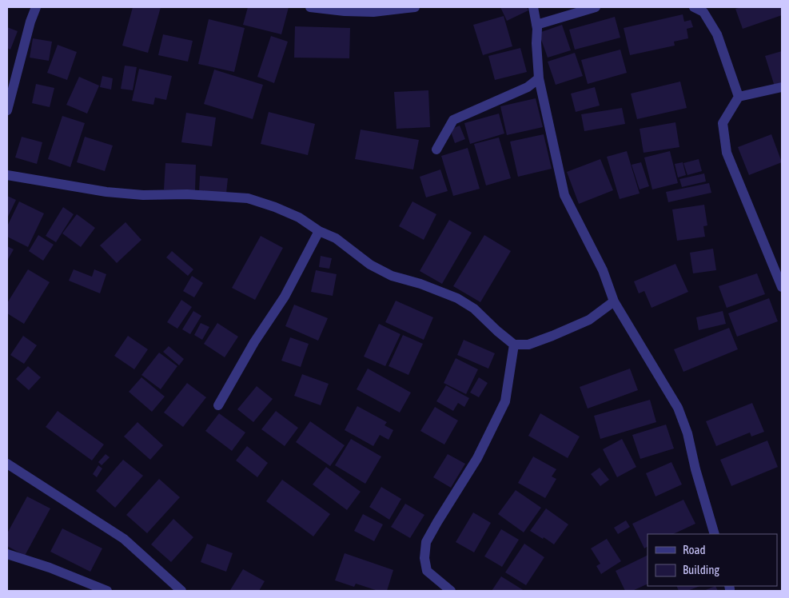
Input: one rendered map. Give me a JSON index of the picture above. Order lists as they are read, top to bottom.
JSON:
{
  "legend": ["Road", "Building"]
}
